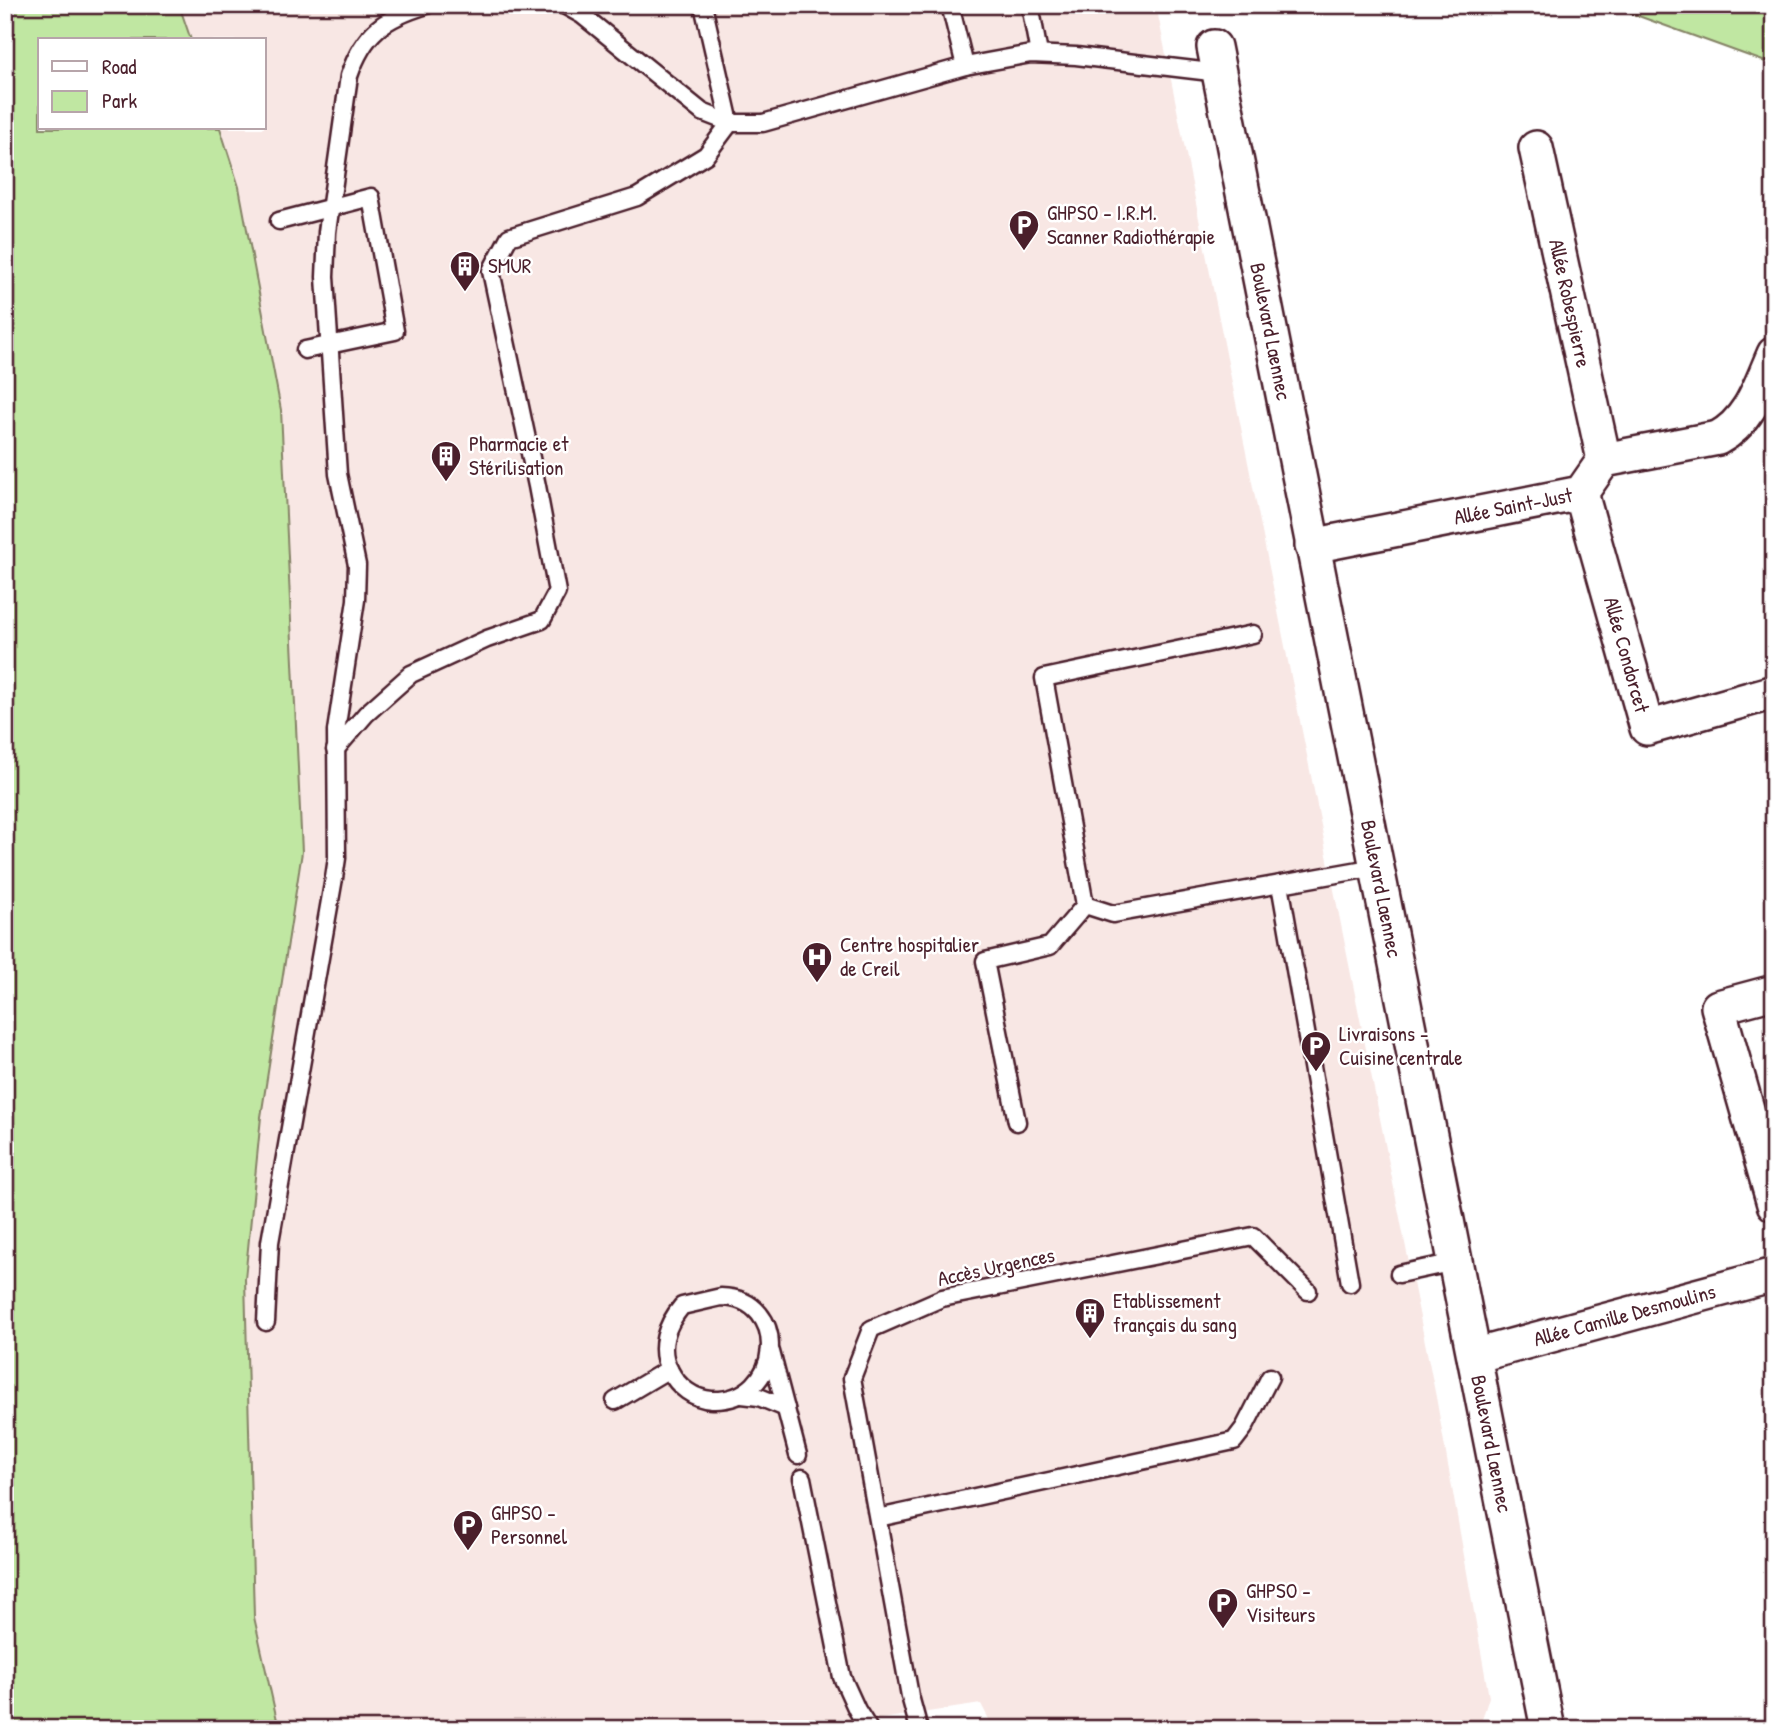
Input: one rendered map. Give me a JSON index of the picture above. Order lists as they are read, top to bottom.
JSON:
{
  "streets": {
    "street": [
      "Allée Robespierre",
      "Boulevard Laennec",
      "Allée Saint-Just",
      "Allée Condorcet",
      "Allée Camille Desmoulins"
    ],
    "lane": ["Accès Urgences"]
  },
  "crossings": [
    ["Allée Robespierre", "Allée Saint-Just"],
    ["Boulevard Laennec", "Allée Saint-Just"],
    ["Boulevard Laennec", "Allée Camille Desmoulins"],
    ["Allée Saint-Just", "Allée Condorcet"]
  ],
  "places": {
    "parking": [
      "GHPSO - I.R.M. Scanner Radiothérapie",
      "Livraisons - Cuisine centrale",
      "GHPSO - Personnel",
      "GHPSO - Visiteurs"
    ],
    "building": ["SMUR", "Pharmacie et Stérilisation", "Etablissement français du sang"],
    "hospital": ["Centre hospitalier de Creil"]
  },
  "legend": ["Road", "Park"]
}
